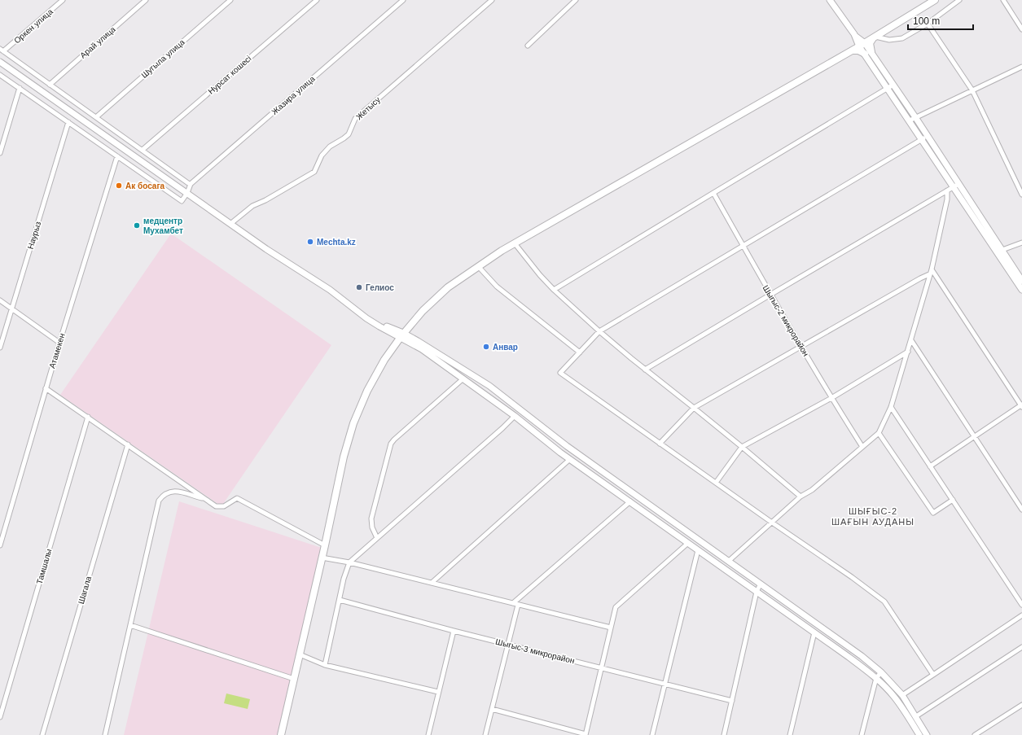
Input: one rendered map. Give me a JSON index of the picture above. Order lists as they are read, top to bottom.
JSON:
{
  "streets": {
    "street": [
      "Оркен улица",
      "Арай улица",
      "Шугыла улица",
      "Нурсат кошесi",
      "Жазира улица",
      "Жетысу",
      "Наурыз",
      "Шыгыс-2 микрорайон",
      "Атамекен",
      "Тамшалы",
      "Шагала",
      "Шыгыс-3 микрорайон"
    ]
  },
  "districts": ["ШЫҒЫС-2 ШАҒЫН АУДАНЫ"],
  "places": [
    "Ак босага",
    "медцентр Мухамбет",
    "Mechta.kz",
    "Гелиос",
    "Анвар"
  ],
  "scale_bar": "100 m"
}
